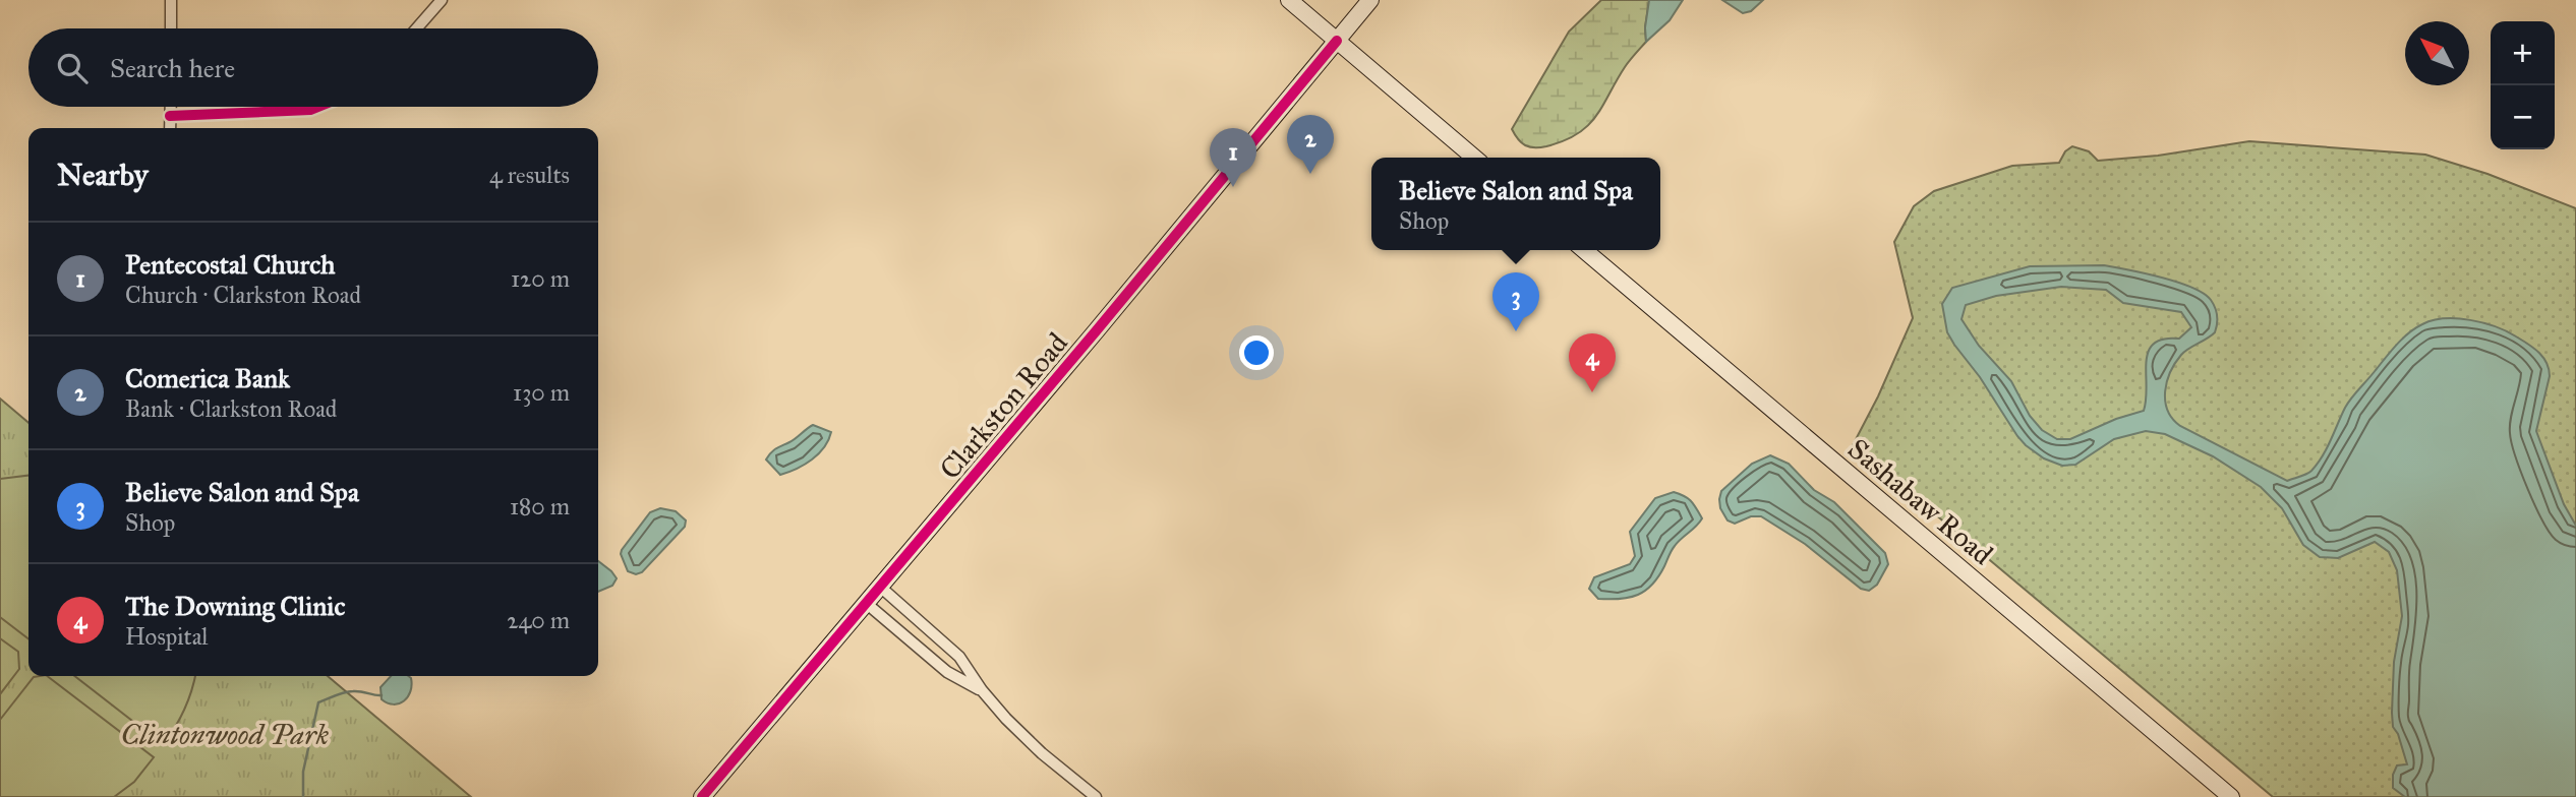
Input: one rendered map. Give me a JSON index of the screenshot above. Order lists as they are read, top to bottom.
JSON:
{
  "streets": {
    "main road": ["Clarkston Road", "Sashabaw Road"]
  },
  "parks": ["Clintonwood Park"],
  "north": "top left",
  "page": {
    "map_buttons": ["+", "−"],
    "search": "Search here",
    "pins": [
      "2",
      "1",
      "3",
      "4"
    ],
    "heading": ["Nearby", "4 results"],
    "popup": ["Believe Salon and Spa", "Shop"],
    "list": [
      {
        "mark": "1",
        "name": "Pentecostal Church",
        "note": "Church · Clarkston Road",
        "value": "120 m"
      },
      {
        "mark": "2",
        "name": "Comerica Bank",
        "note": "Bank · Clarkston Road",
        "value": "130 m"
      },
      {
        "mark": "3",
        "name": "Believe Salon and Spa",
        "note": "Shop",
        "value": "180 m"
      },
      {
        "mark": "4",
        "name": "The Downing Clinic",
        "note": "Hospital",
        "value": "240 m"
      }
    ]
  }
}
